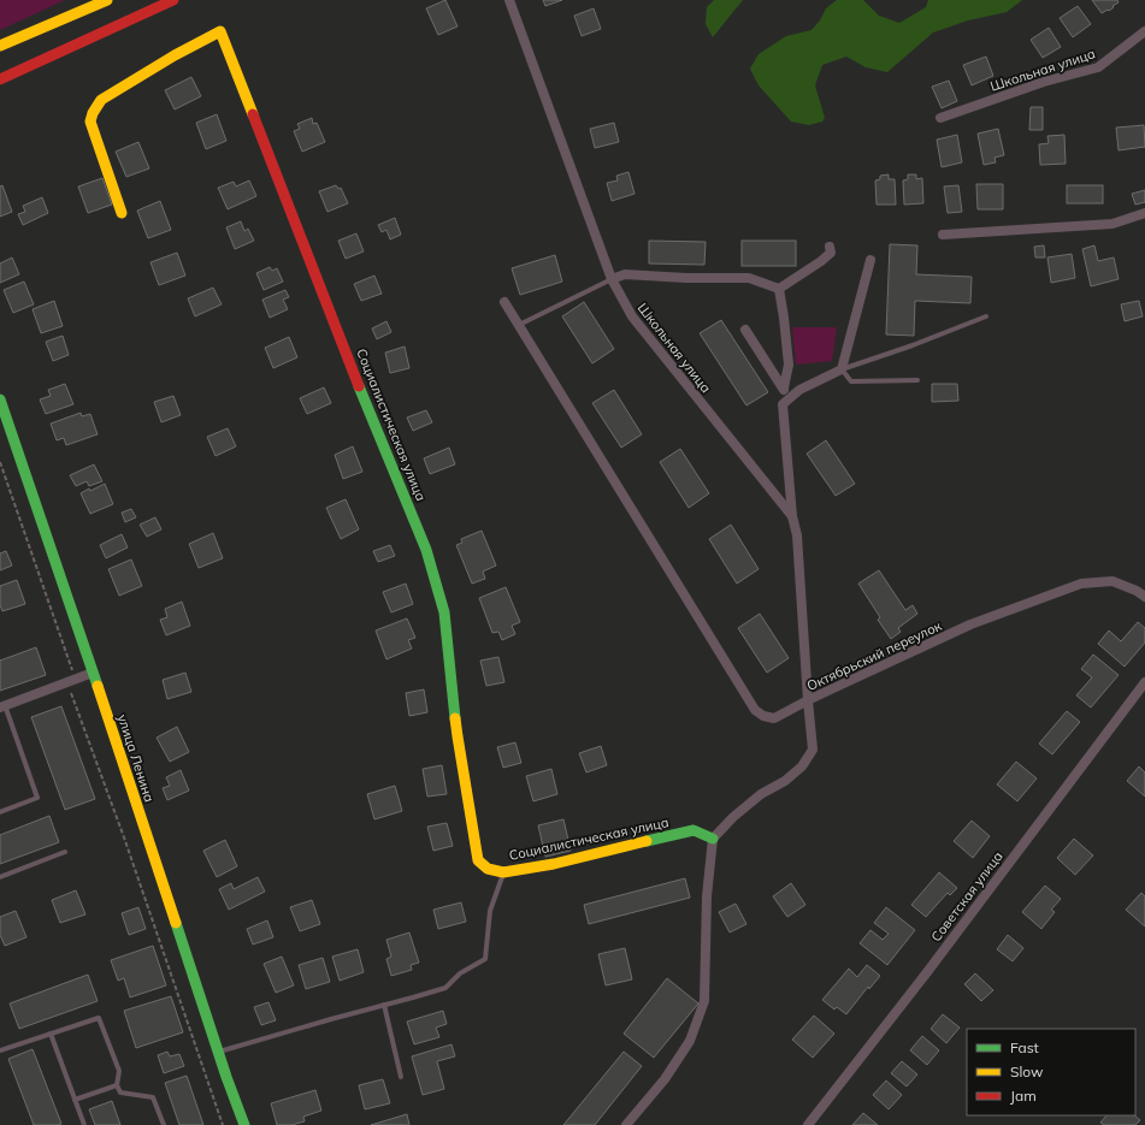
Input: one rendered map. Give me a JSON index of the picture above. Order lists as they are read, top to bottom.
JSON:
{
  "streets": {
    "street": [
      "Школьная улица",
      "Социалистическая улица",
      "Октябрьский переулок",
      "улица Ленина",
      "Советская улица"
    ]
  },
  "crossings": [
    ["Школьная улица", "Октябрьский переулок"],
    ["Социалистическая улица", "Октябрьский переулок"]
  ],
  "legend": ["Fast", "Slow", "Jam"]
}
